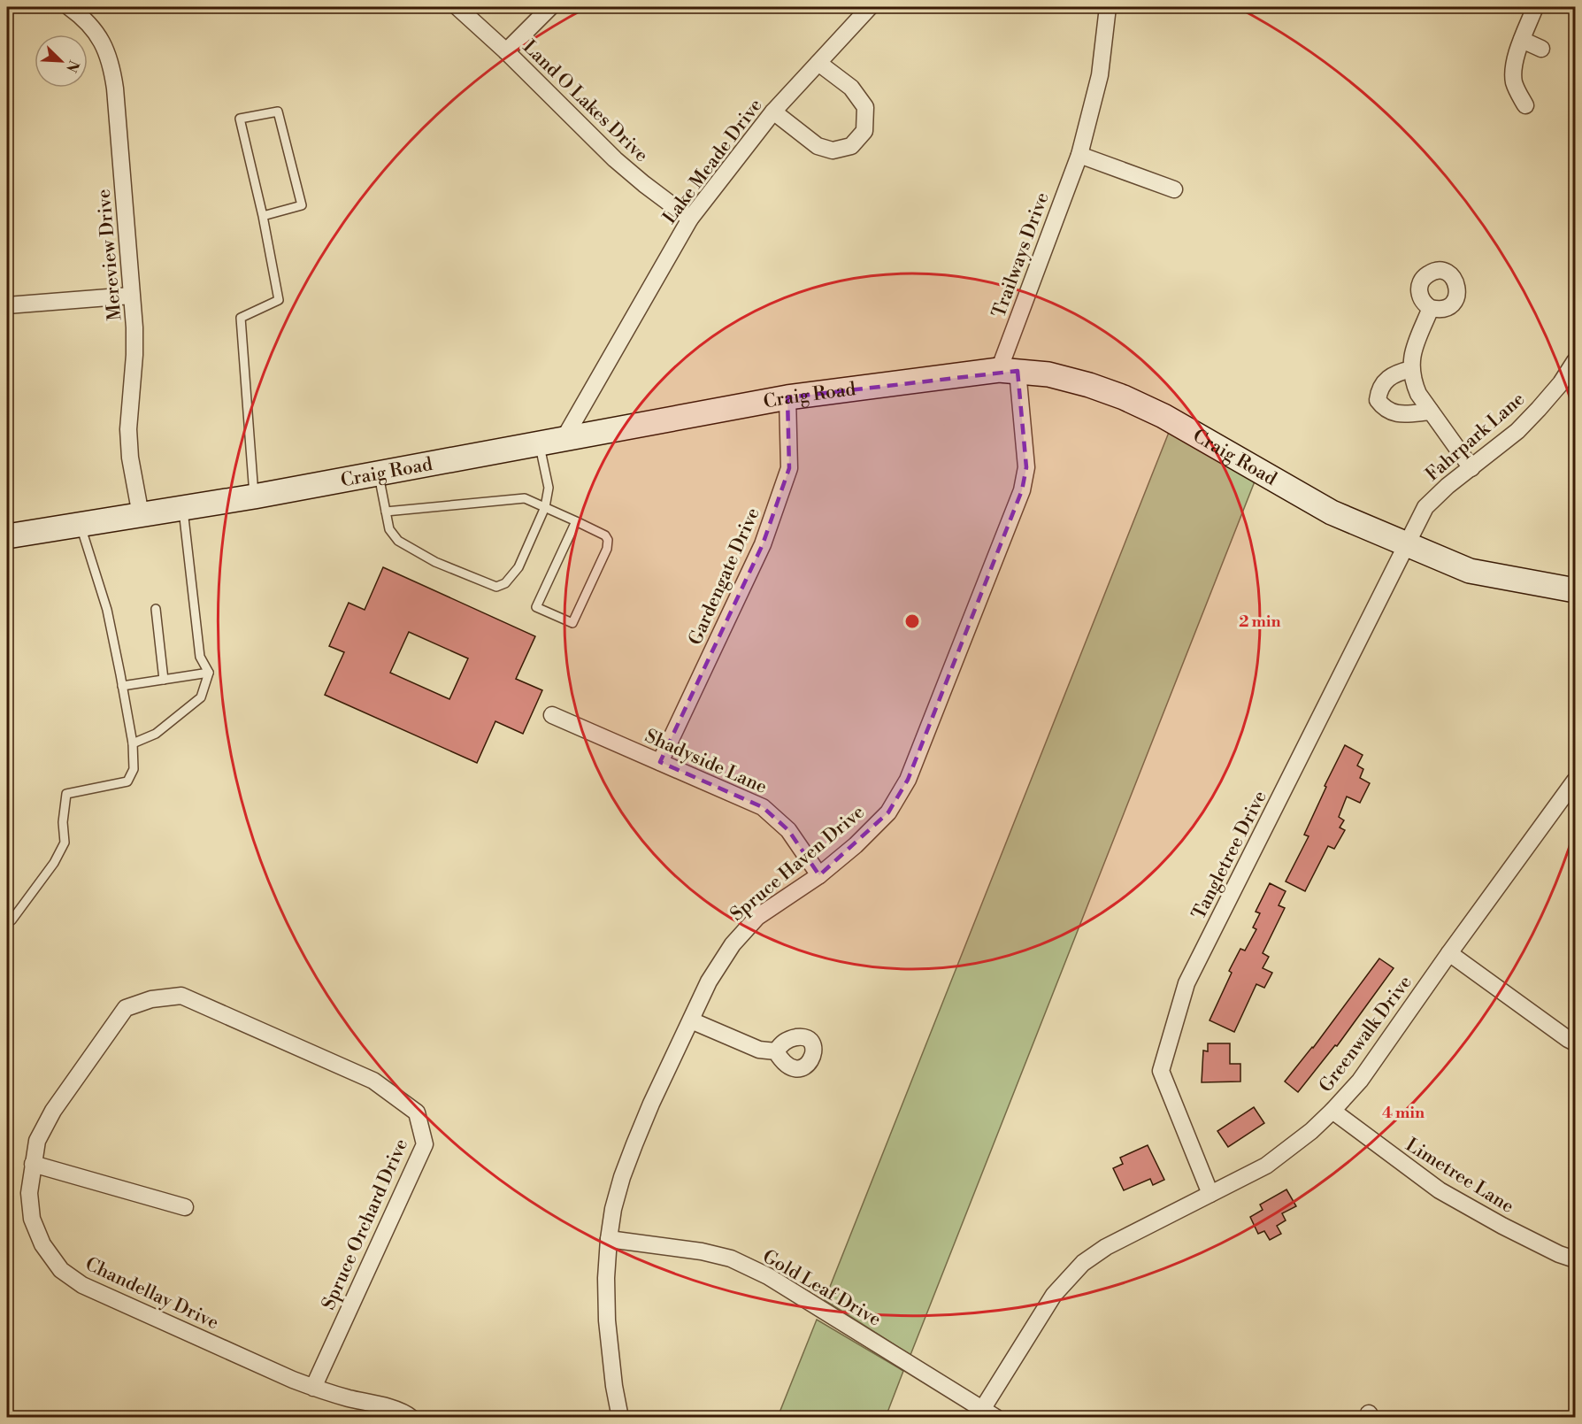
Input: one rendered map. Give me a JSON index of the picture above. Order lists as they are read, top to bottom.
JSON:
{
  "streets": {
    "main road": ["Craig Road"],
    "street": [
      "Land O Lakes Drive",
      "Lake Meade Drive",
      "Mereview Drive",
      "Trailways Drive",
      "Fahrpark Lane",
      "Gardengate Drive",
      "Shadyside Lane",
      "Tangletree Drive",
      "Spruce Haven Drive",
      "Greenwalk Drive",
      "Limetree Lane",
      "Spruce Orchard Drive",
      "Gold Leaf Drive",
      "Chandellay Drive"
    ]
  },
  "crossings": [
    ["Land O Lakes Drive", "Lake Meade Drive"],
    ["Lake Meade Drive", "Craig Road"],
    ["Mereview Drive", "Craig Road"],
    ["Trailways Drive", "Craig Road"],
    ["Trailways Drive", "Spruce Haven Drive"],
    ["Craig Road", "Fahrpark Lane"],
    ["Craig Road", "Gardengate Drive"],
    ["Craig Road", "Tangletree Drive"],
    ["Craig Road", "Spruce Haven Drive"],
    ["Fahrpark Lane", "Tangletree Drive"],
    ["Gardengate Drive", "Shadyside Lane"],
    ["Shadyside Lane", "Spruce Haven Drive"],
    ["Tangletree Drive", "Greenwalk Drive"],
    ["Spruce Haven Drive", "Gold Leaf Drive"],
    ["Greenwalk Drive", "Limetree Lane"],
    ["Greenwalk Drive", "Gold Leaf Drive"],
    ["Spruce Orchard Drive", "Chandellay Drive"]
  ],
  "north": "bottom right",
  "rings": ["2 min", "4 min"]
}
